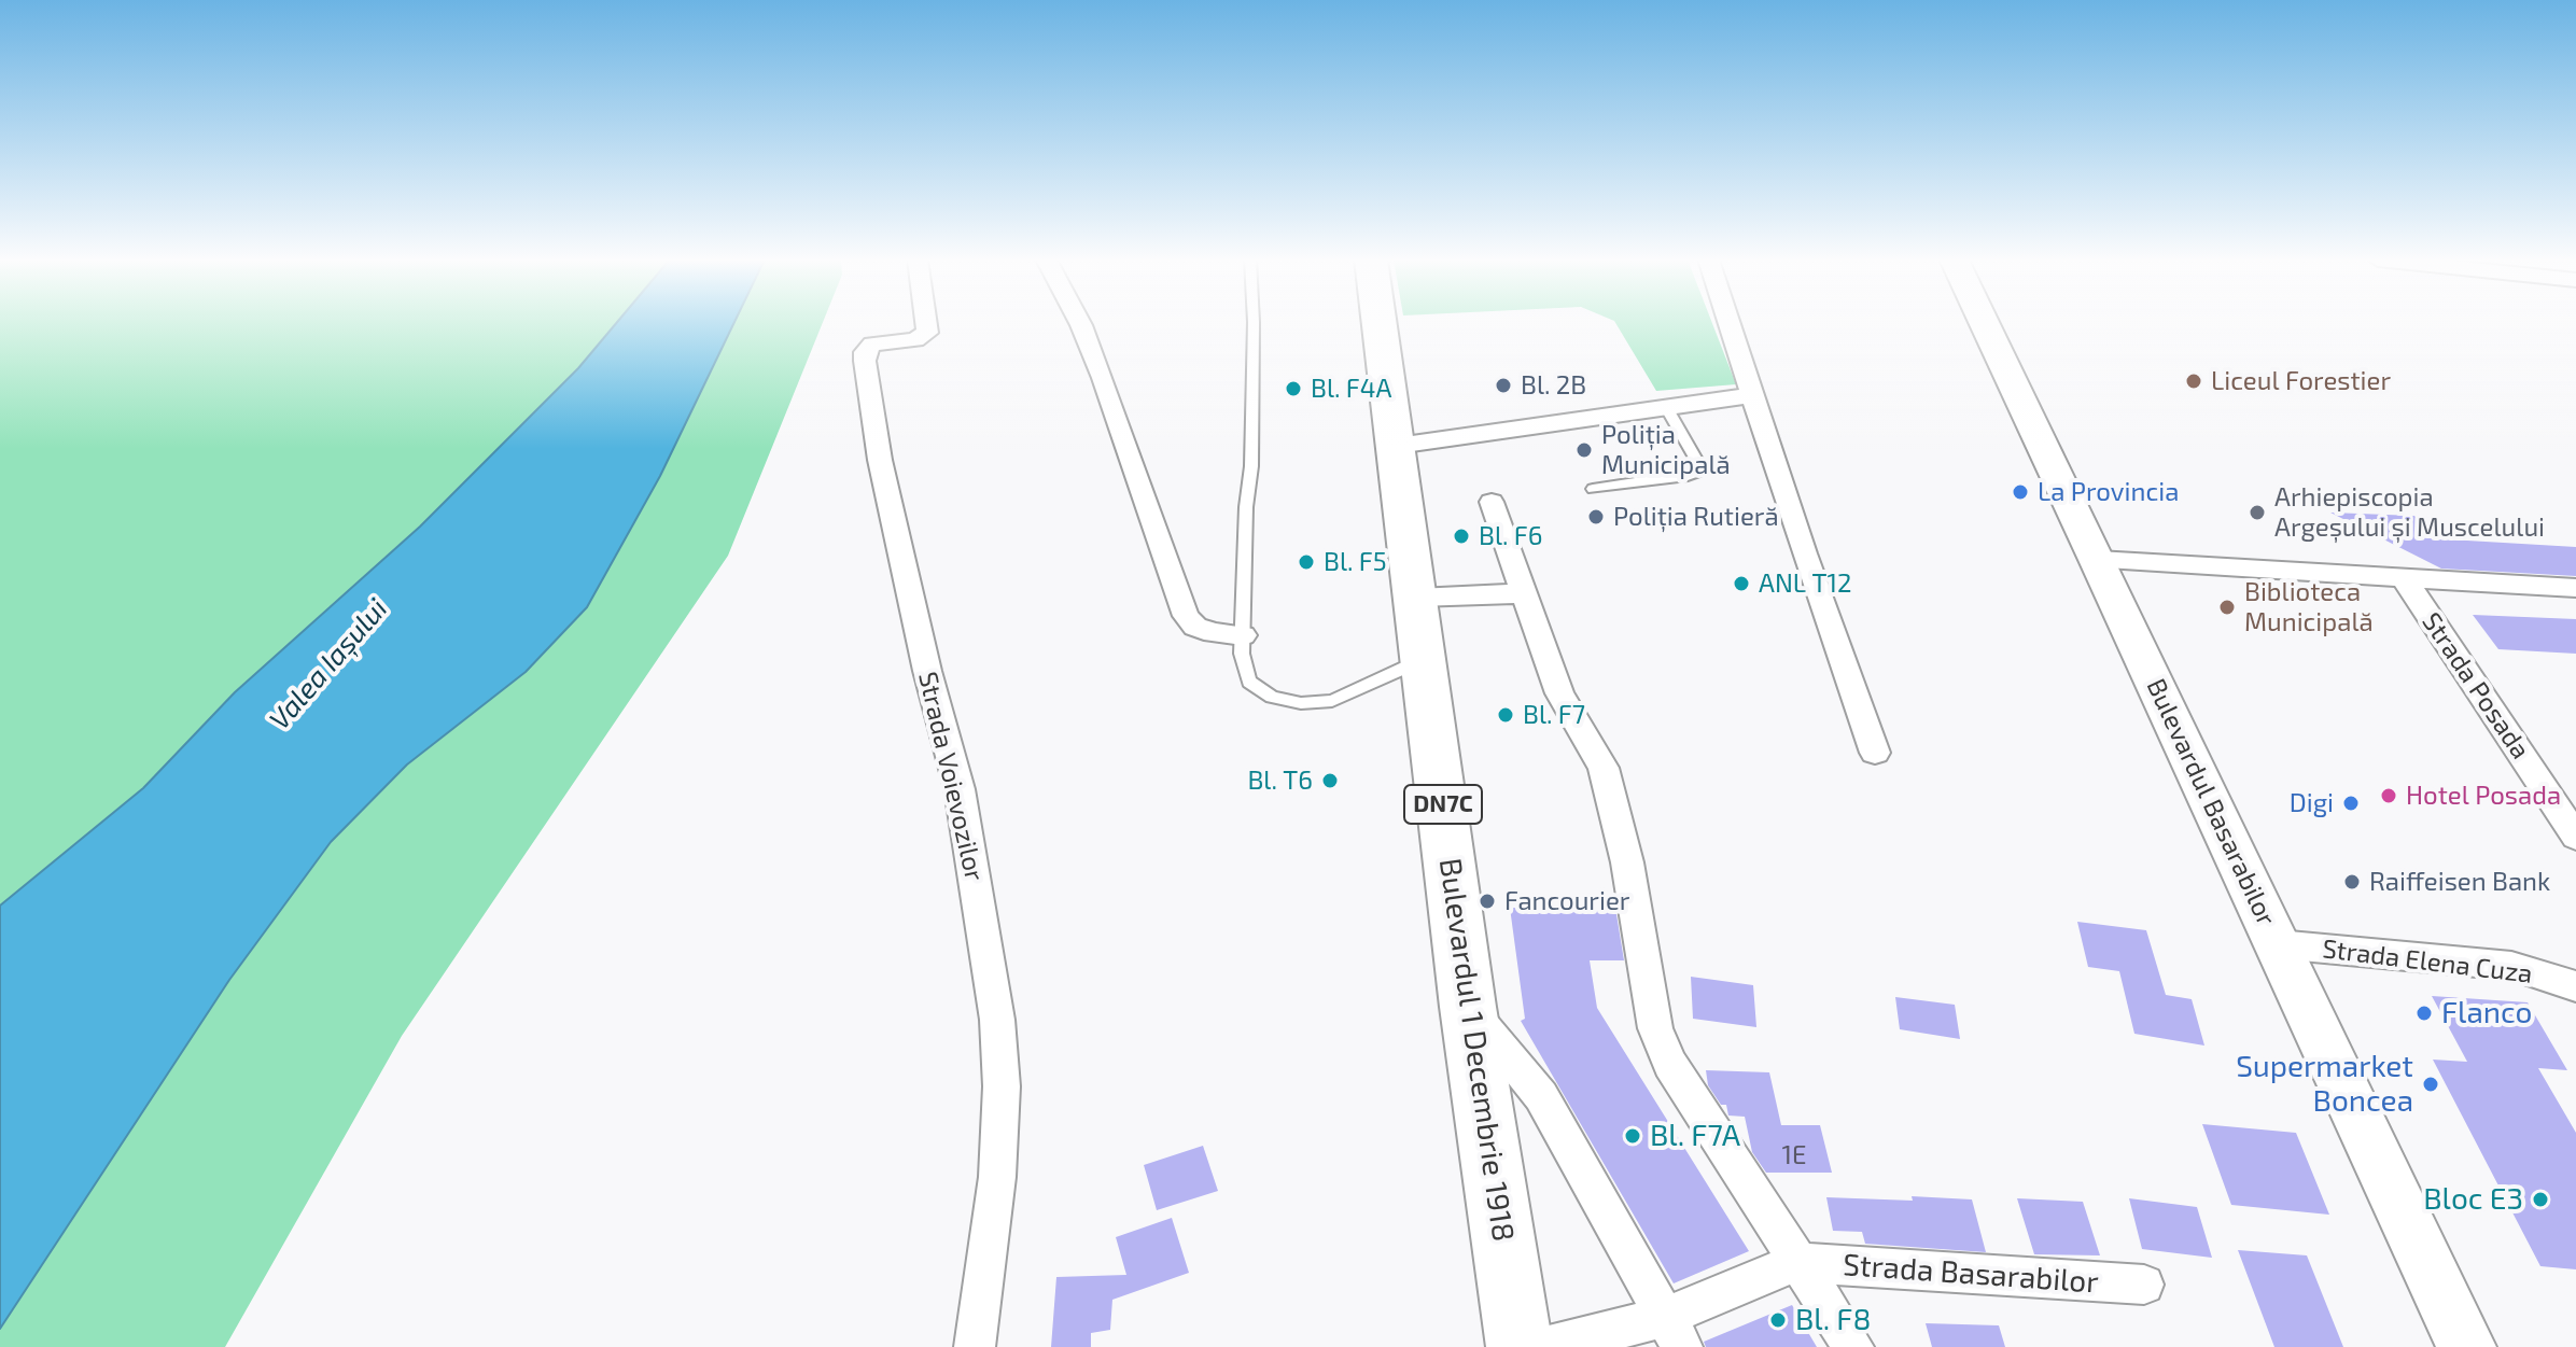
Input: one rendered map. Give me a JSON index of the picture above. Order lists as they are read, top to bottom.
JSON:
{
  "streets": {
    "main road": ["Bulevardul Basarabilor", "DN7C", "Bulevardul 1 Decembrie 1918"],
    "street": [
      "Strada Posada",
      "Strada Voievozilor",
      "Strada Elena Cuza",
      "Strada Basarabilor"
    ]
  },
  "crossings": [
    ["Strada Posada", "Bulevardul Basarabilor"],
    ["Bulevardul Basarabilor", "Strada Elena Cuza"]
  ],
  "water": ["Valea Iașului"],
  "places": [
    "Liceul Forestier",
    "Bl. 2B",
    "Bl. F4A",
    "Poliția Municipală",
    "La Provincia",
    "Arhiepiscopia Argeșului și Muscelului",
    "Poliția Rutieră",
    "Bl. F6",
    "Bl. F5",
    "ANL T12",
    "Biblioteca Municipală",
    "Bl. F7",
    "Bl. T6",
    "Hotel Posada",
    "Digi",
    "Raiffeisen Bank",
    "Fancourier",
    "Flanco",
    "Supermarket Boncea",
    "Bl. F7A",
    "Bloc E3",
    "Bl. F8"
  ],
  "house_numbers": ["1E"]
}
